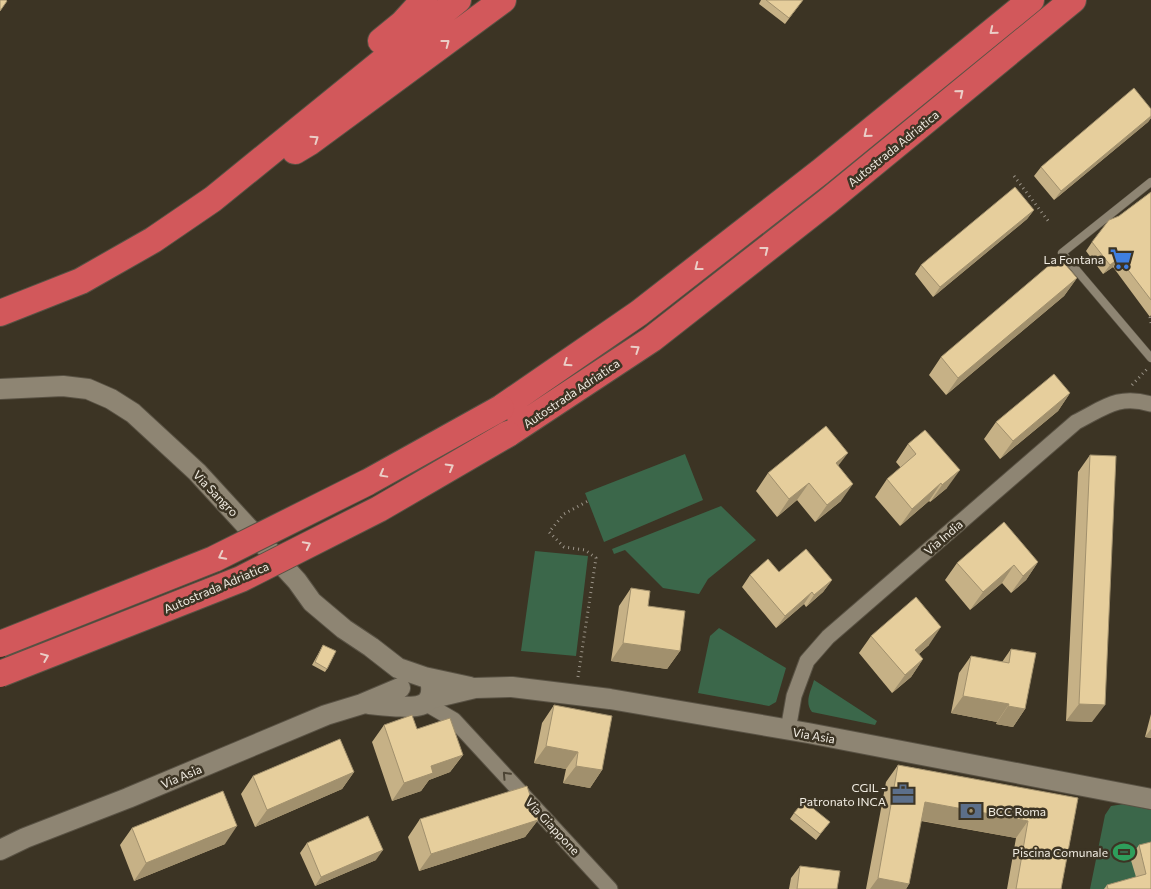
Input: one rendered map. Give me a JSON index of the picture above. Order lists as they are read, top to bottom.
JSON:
{
  "streets": {
    "highway": ["Autostrada Adriatica"],
    "street": [
      "Via Sangro",
      "Via India",
      "Via Asia",
      "Via Giappone"
    ]
  },
  "crossings": [
    ["Via Sangro", "Via Asia"],
    ["Via India", "Via Asia"],
    ["Via Asia", "Via Giappone"]
  ],
  "one_way": ["Via Giappone"],
  "places": {
    "supermarket": ["La Fontana"],
    "office": ["CGIL - Patronato INCA"],
    "bank": ["BCC Roma"],
    "sports": ["Piscina Comunale"]
  }
}
